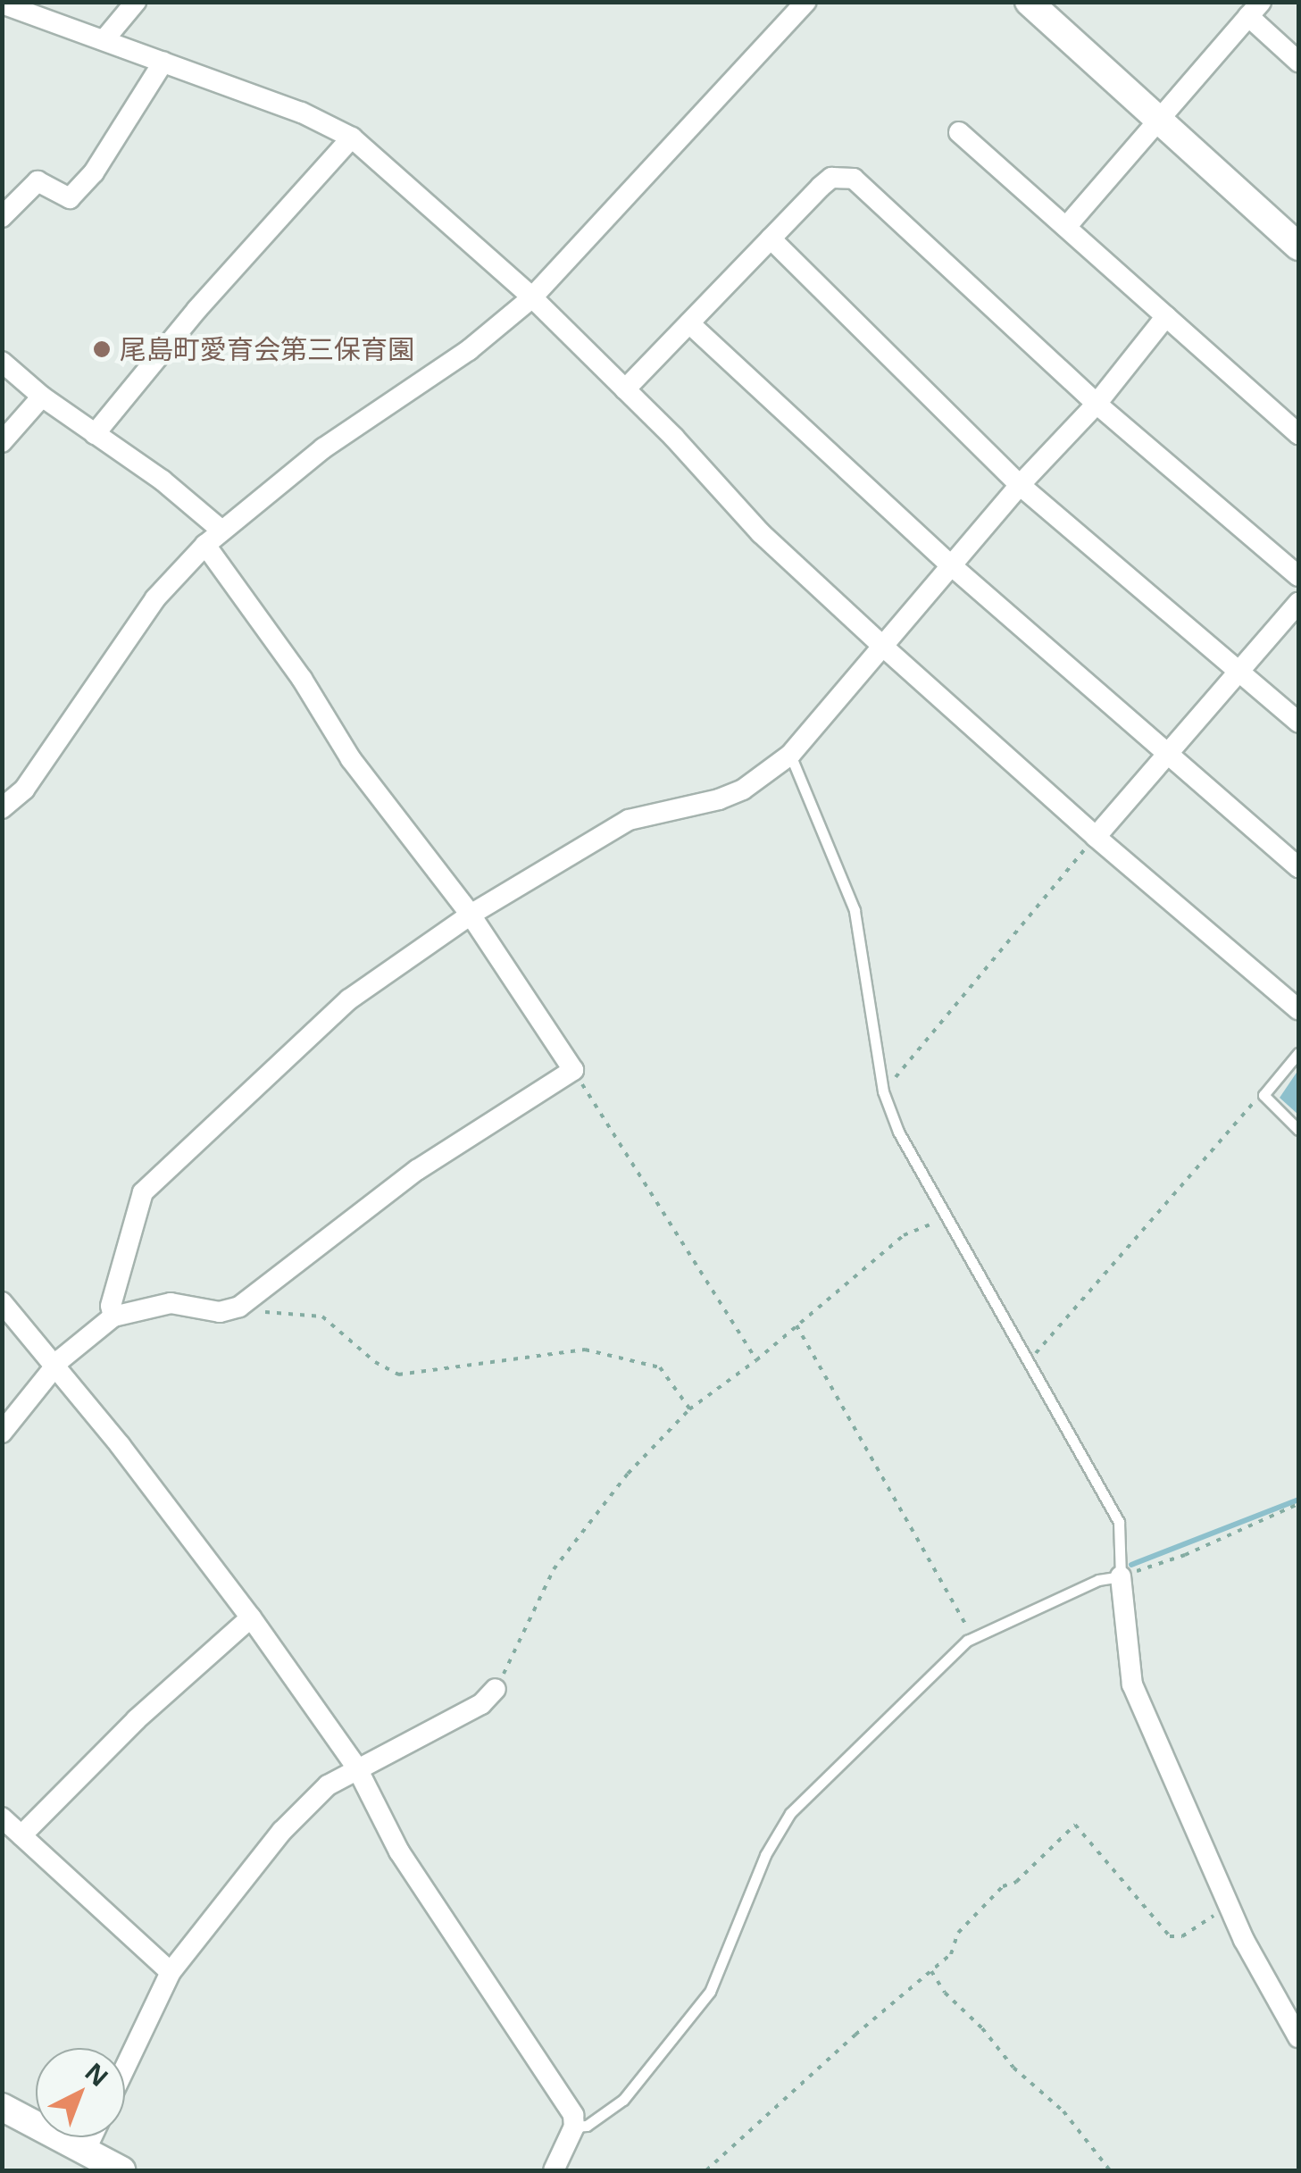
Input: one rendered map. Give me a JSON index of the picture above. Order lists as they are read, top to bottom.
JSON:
{
  "places": ["尾島町愛育会第三保育園"],
  "north": "top right"
}
